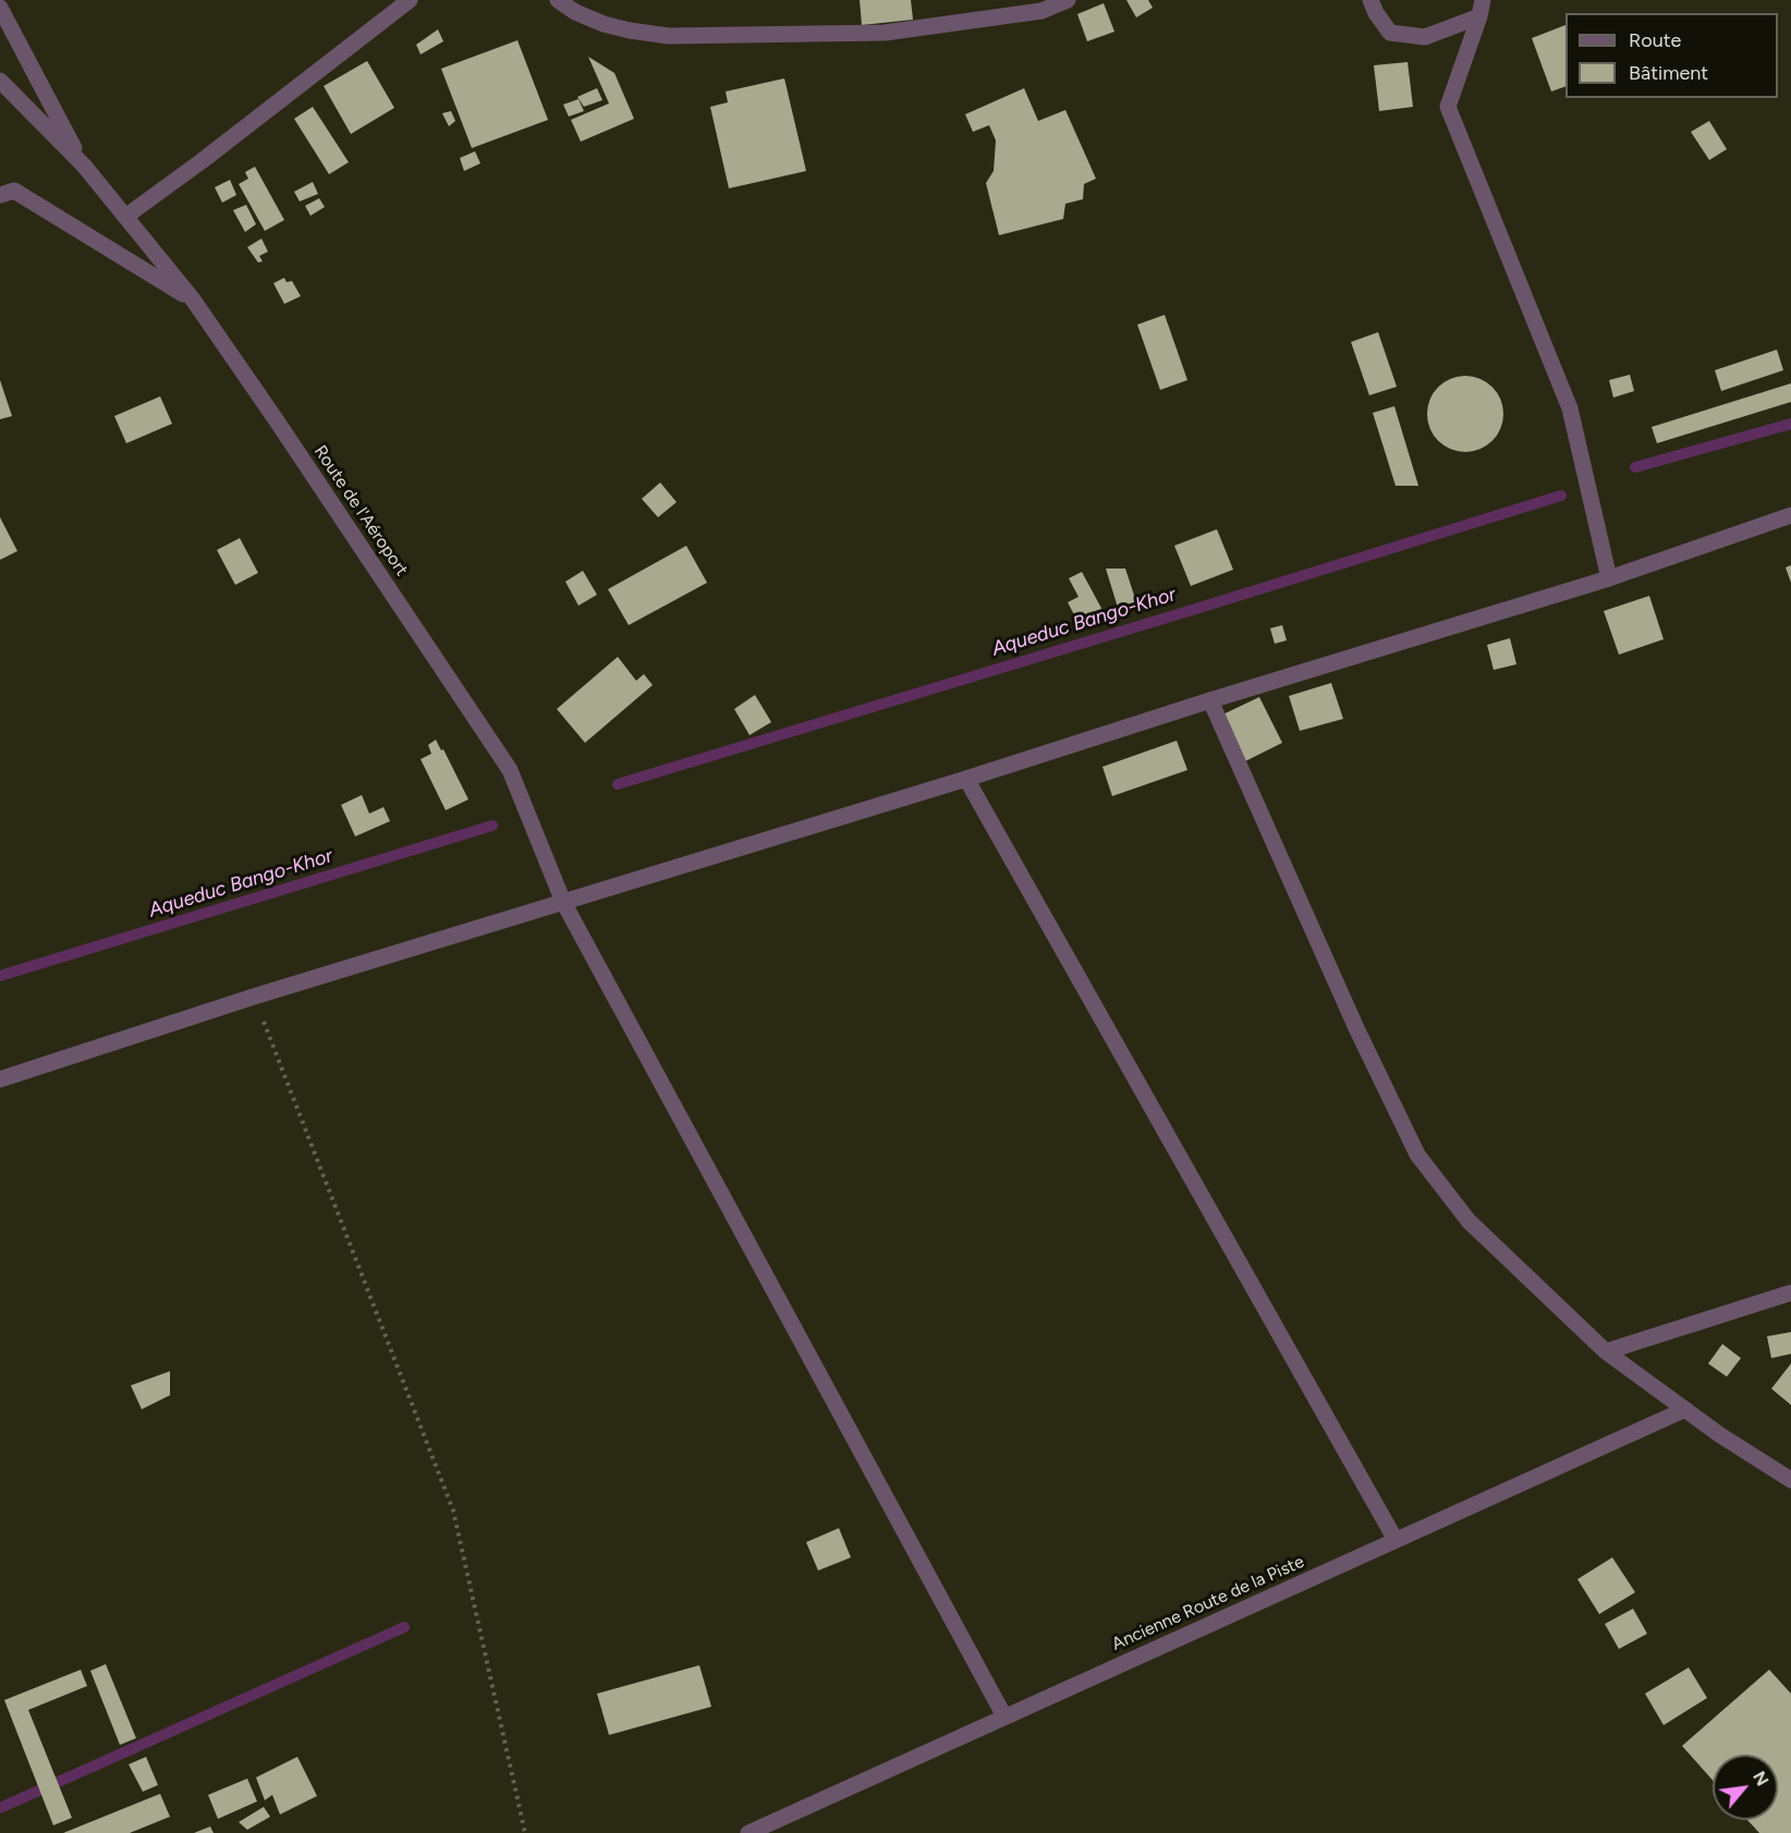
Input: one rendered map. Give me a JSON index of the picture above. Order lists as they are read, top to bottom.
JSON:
{
  "streets": {
    "street": ["Route de l'Aéroport", "Ancienne Route de la Piste"]
  },
  "crossings": [
    ["Route de l'Aéroport", "Ancienne Route de la Piste"]
  ],
  "water": ["Aqueduc Bango-Khor"],
  "legend": ["Route", "Bâtiment"],
  "north": "top right"
}
